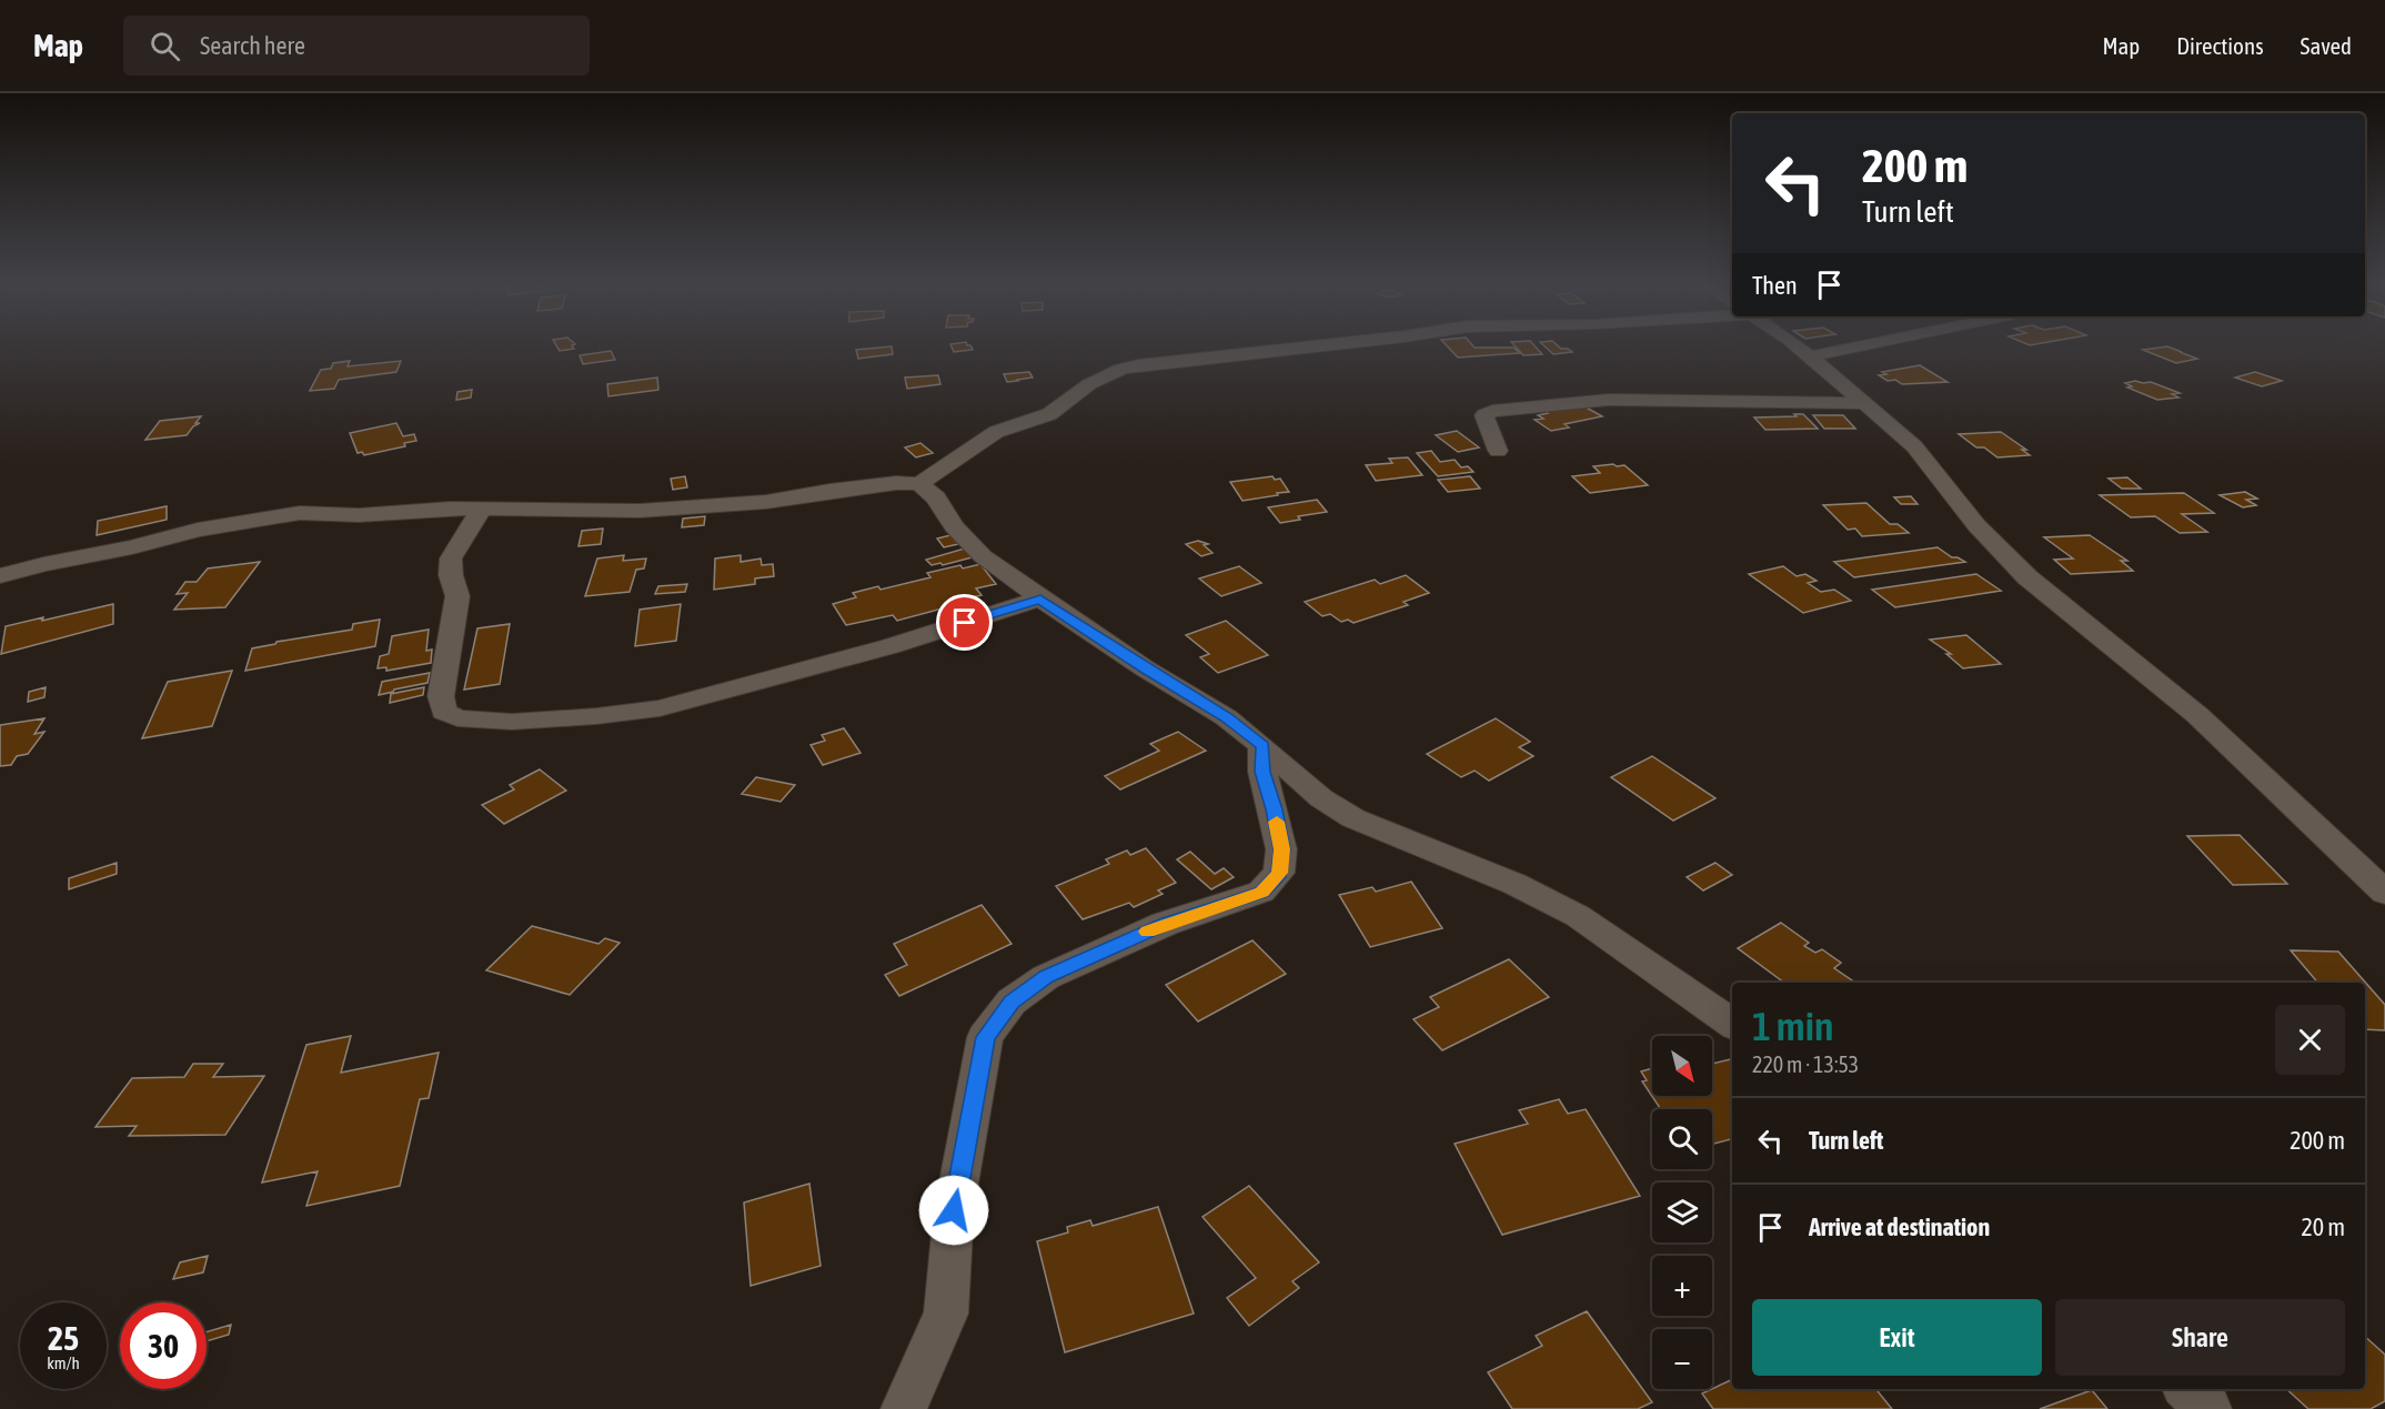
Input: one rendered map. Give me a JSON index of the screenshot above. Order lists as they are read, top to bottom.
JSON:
{
  "north": "bottom right",
  "page": {
    "header": "Map",
    "search": "Search here",
    "nav": ["Map", "Directions", "Saved"],
    "turn": ["200 m", "Turn left"],
    "then": "Then",
    "heading": ["1 min", "220 m · 13:53"],
    "map_buttons": ["+", "−"],
    "list": [
      {
        "name": "Turn left",
        "value": "200 m"
      },
      {
        "name": "Arrive at destination",
        "value": "20 m"
      }
    ],
    "buttons": ["Exit", "Share"],
    "speed": "25 km/h",
    "limit": "30"
  }
}
